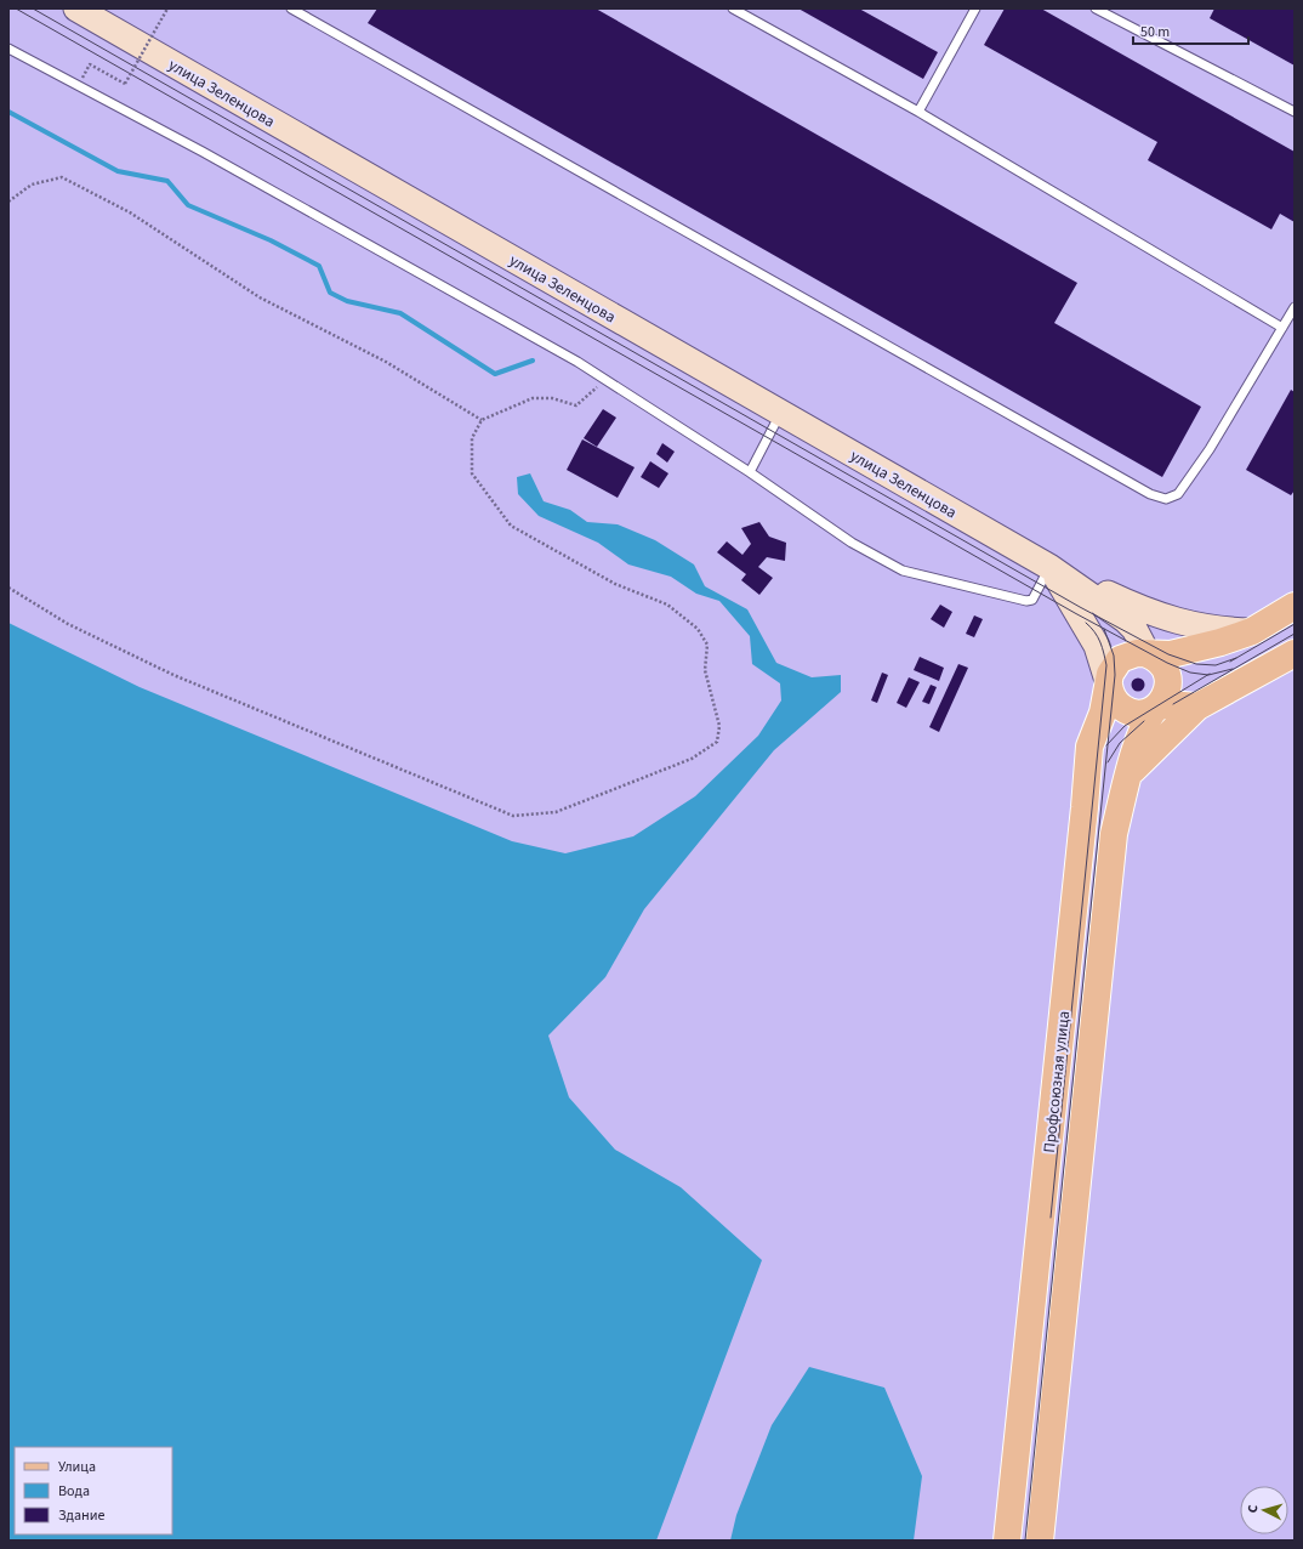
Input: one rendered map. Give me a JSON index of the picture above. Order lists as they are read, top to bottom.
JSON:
{
  "streets": {
    "main road": ["улица Зеленцова", "Профсоюзная улица"]
  },
  "crossings": [
    ["улица Зеленцова", "Профсоюзная улица"]
  ],
  "legend": ["Улица", "Вода", "Здание"],
  "scale_bar": "50 m",
  "north": "left"
}
